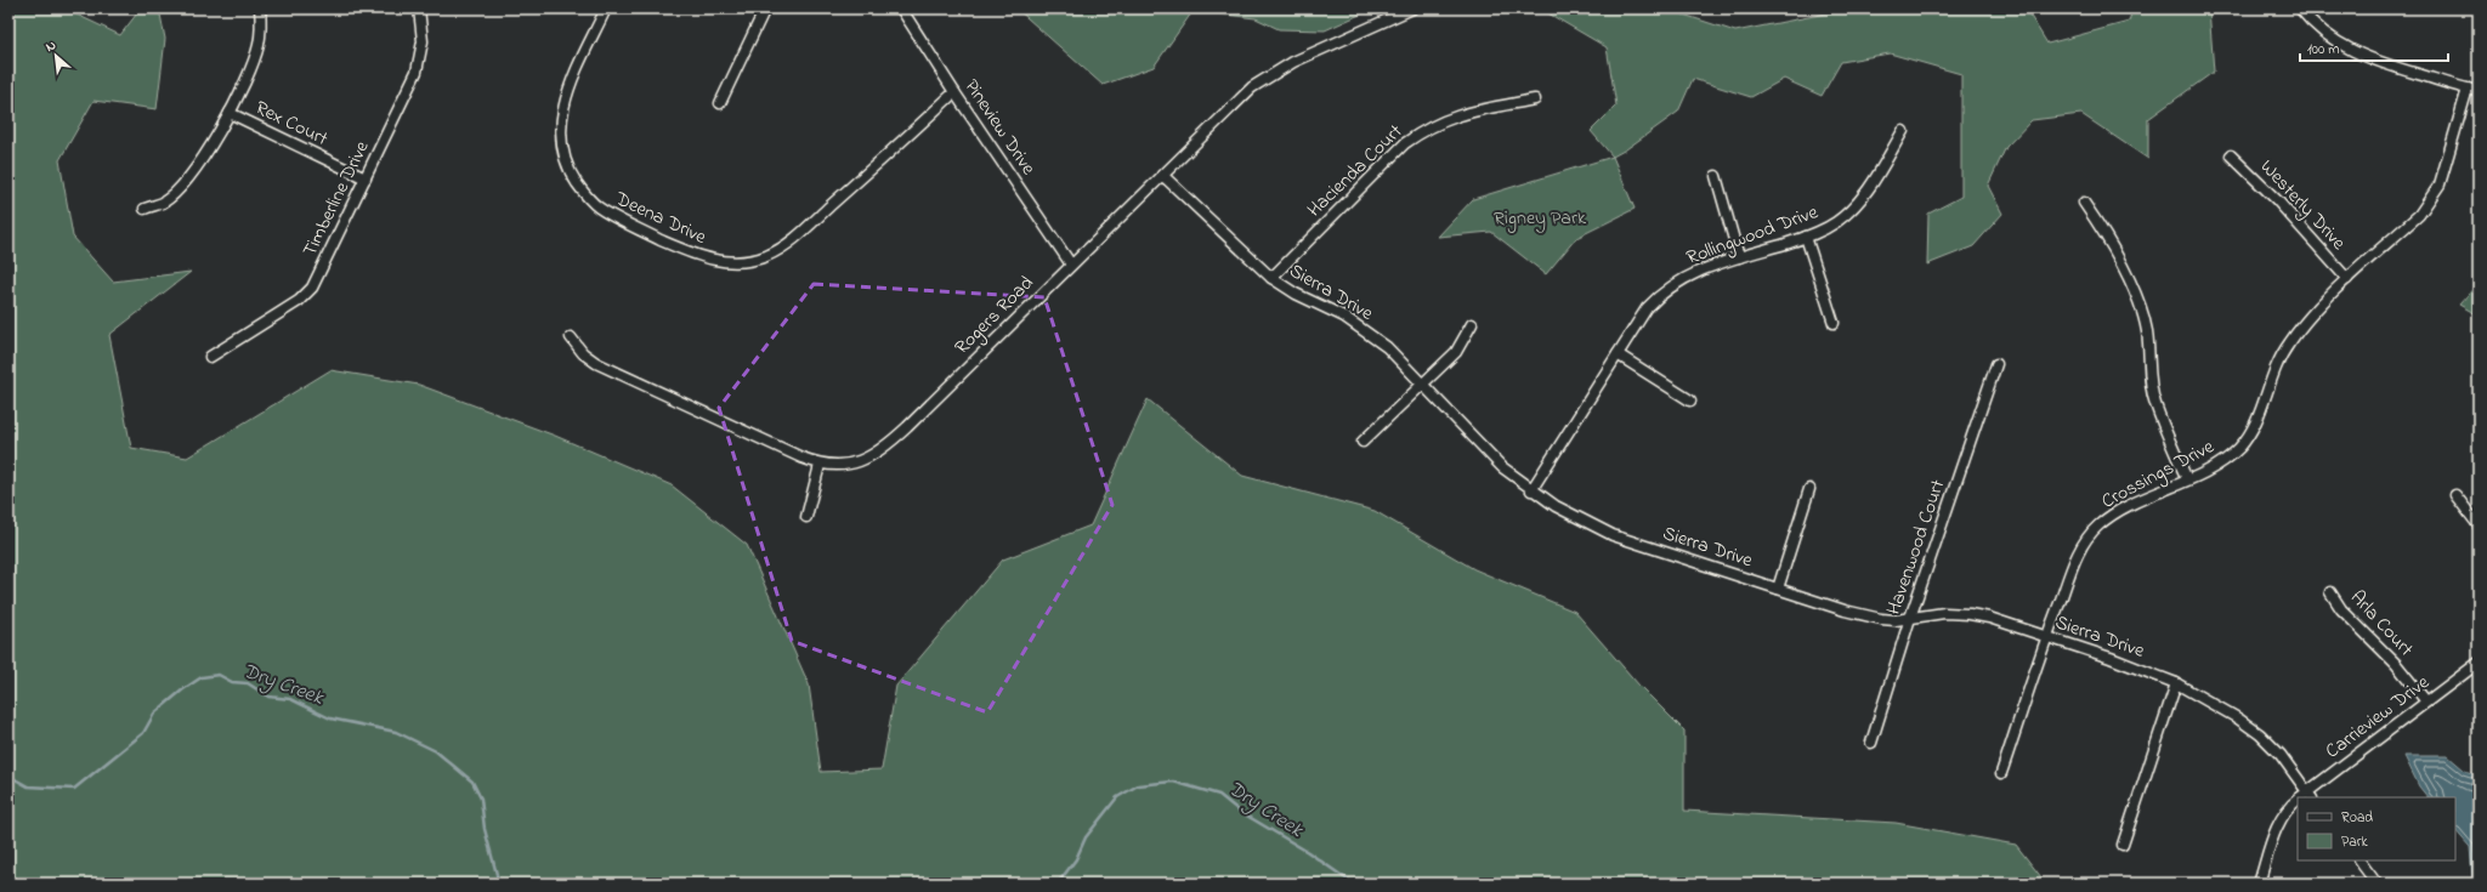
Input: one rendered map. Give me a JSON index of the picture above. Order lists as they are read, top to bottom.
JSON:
{
  "streets": {
    "street": [
      "Rex Court",
      "Pineview Drive",
      "Hacienda Court",
      "Timberline Drive",
      "Westerly Drive",
      "Deena Drive",
      "Rollingwood Drive",
      "Sierra Drive",
      "Rogers Road",
      "Crossings Drive",
      "Havenwood Court",
      "Arla Court",
      "Carrieview Drive"
    ]
  },
  "crossings": [
    ["Rex Court", "Timberline Drive"],
    ["Pineview Drive", "Deena Drive"],
    ["Pineview Drive", "Rogers Road"],
    ["Hacienda Court", "Sierra Drive"],
    ["Westerly Drive", "Crossings Drive"],
    ["Rollingwood Drive", "Sierra Drive"],
    ["Sierra Drive", "Rogers Road"],
    ["Sierra Drive", "Crossings Drive"],
    ["Sierra Drive", "Havenwood Court"],
    ["Sierra Drive", "Carrieview Drive"],
    ["Arla Court", "Carrieview Drive"]
  ],
  "water": ["Dry Creek"],
  "parks": ["Rigney Park"],
  "legend": ["Road", "Park"],
  "scale_bar": "100 m",
  "north": "top left"
}
